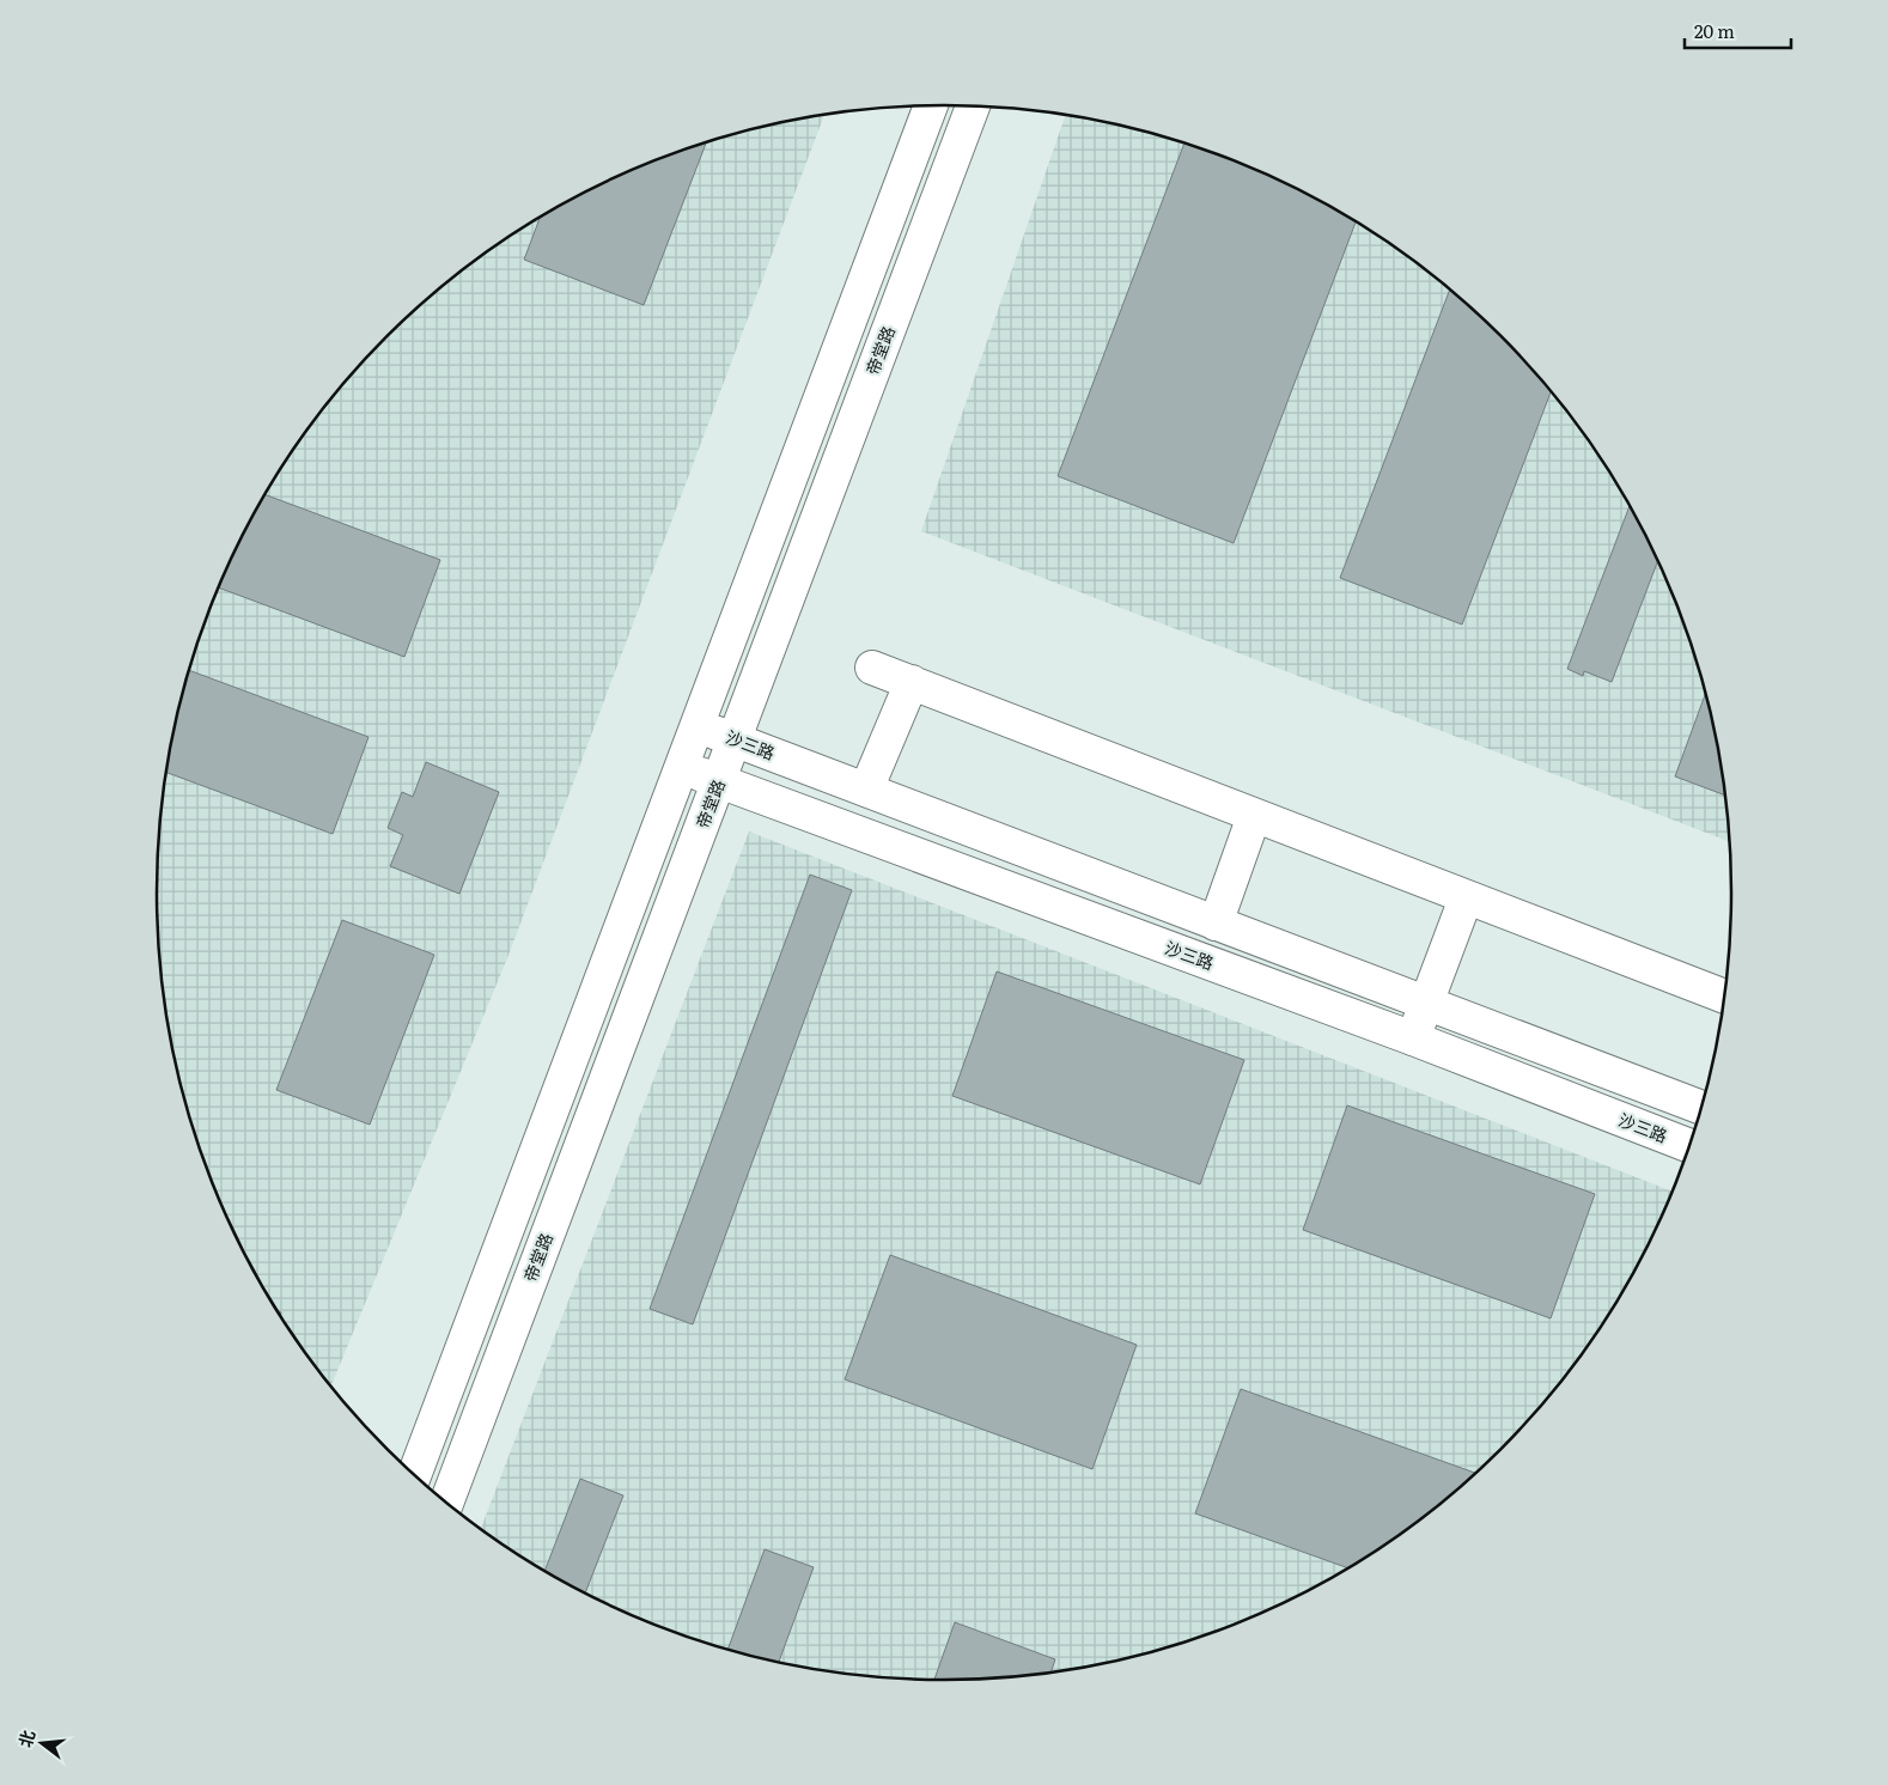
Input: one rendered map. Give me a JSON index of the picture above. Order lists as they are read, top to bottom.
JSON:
{
  "streets": {
    "street": ["帝堂路", "沙三路"]
  },
  "crossings": [
    ["帝堂路", "沙三路"]
  ],
  "scale_bar": "20 m",
  "north": "left"
}
